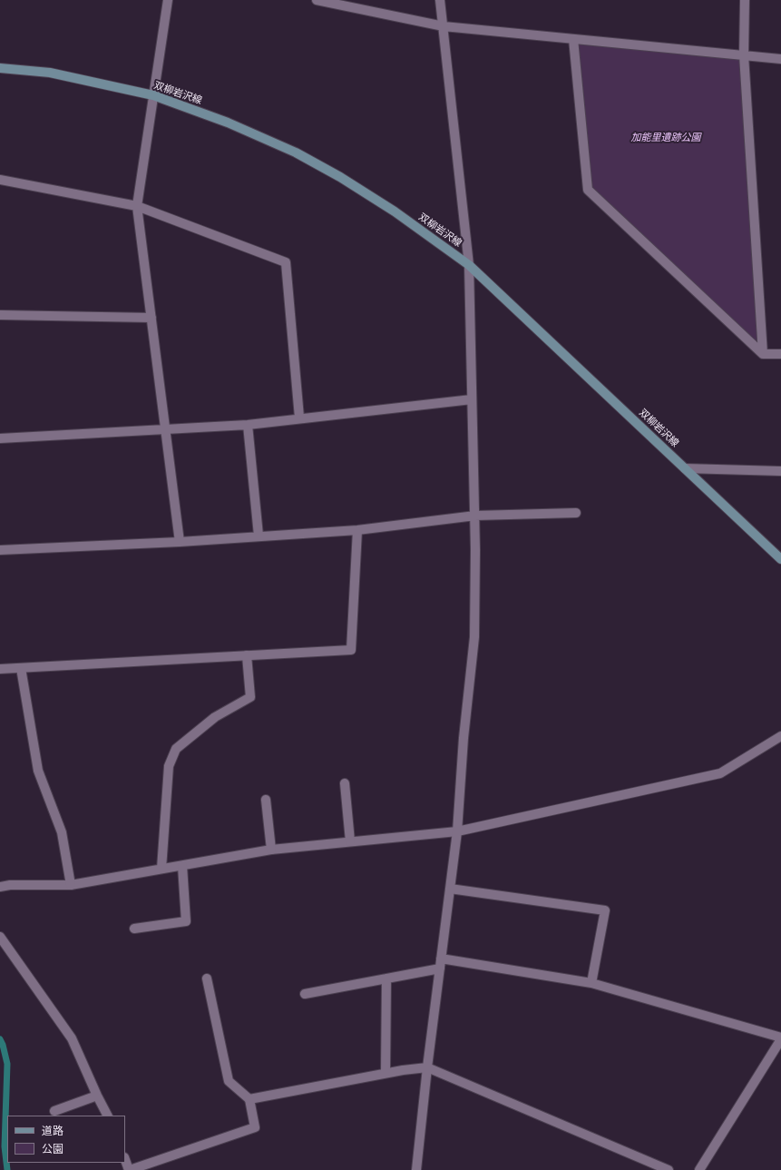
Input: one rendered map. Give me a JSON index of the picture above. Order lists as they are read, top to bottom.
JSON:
{
  "streets": {
    "street": ["双柳岩沢線"]
  },
  "parks": ["加能里遺跡公園"],
  "legend": ["道路", "公園"]
}
